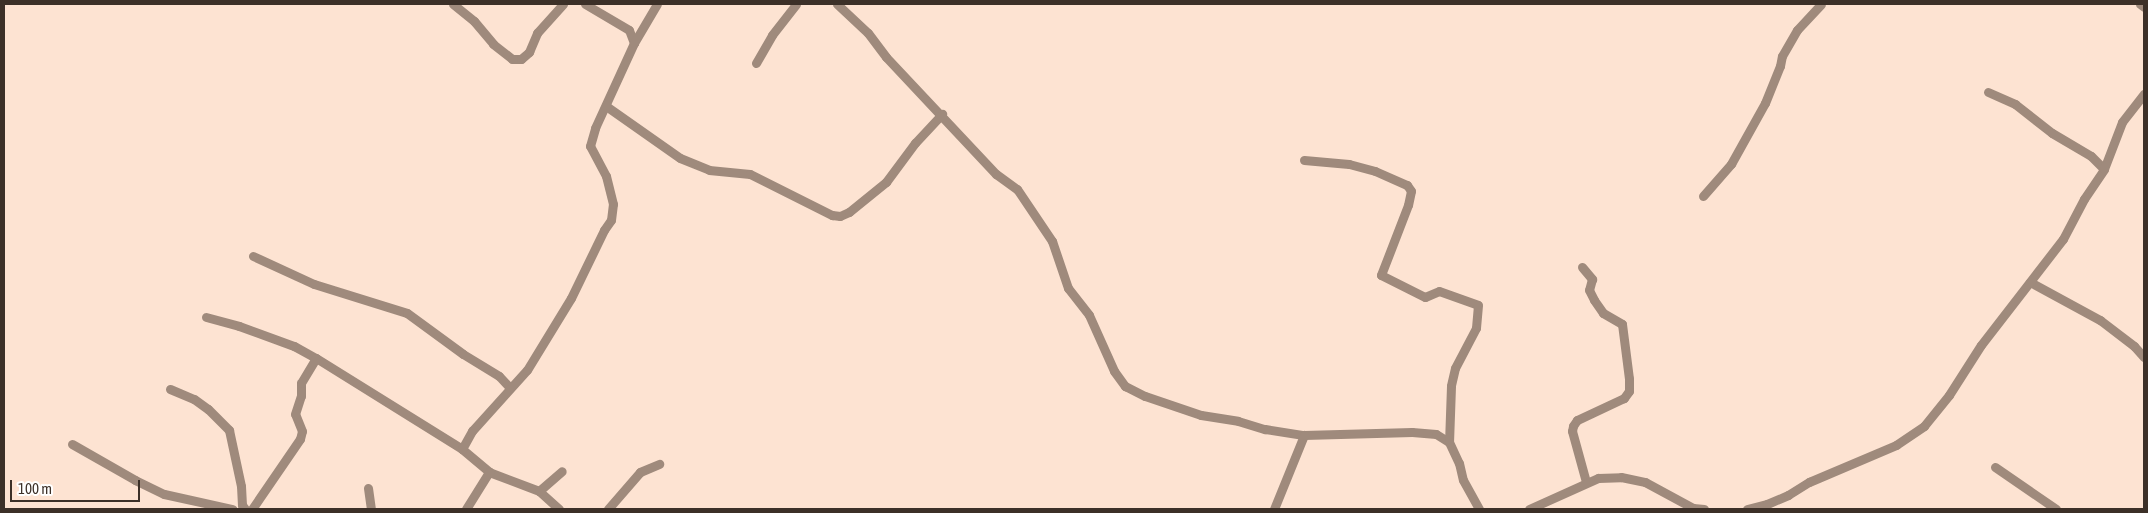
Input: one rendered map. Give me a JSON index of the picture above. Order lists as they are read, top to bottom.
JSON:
{
  "scale_bar": "100 m"
}
